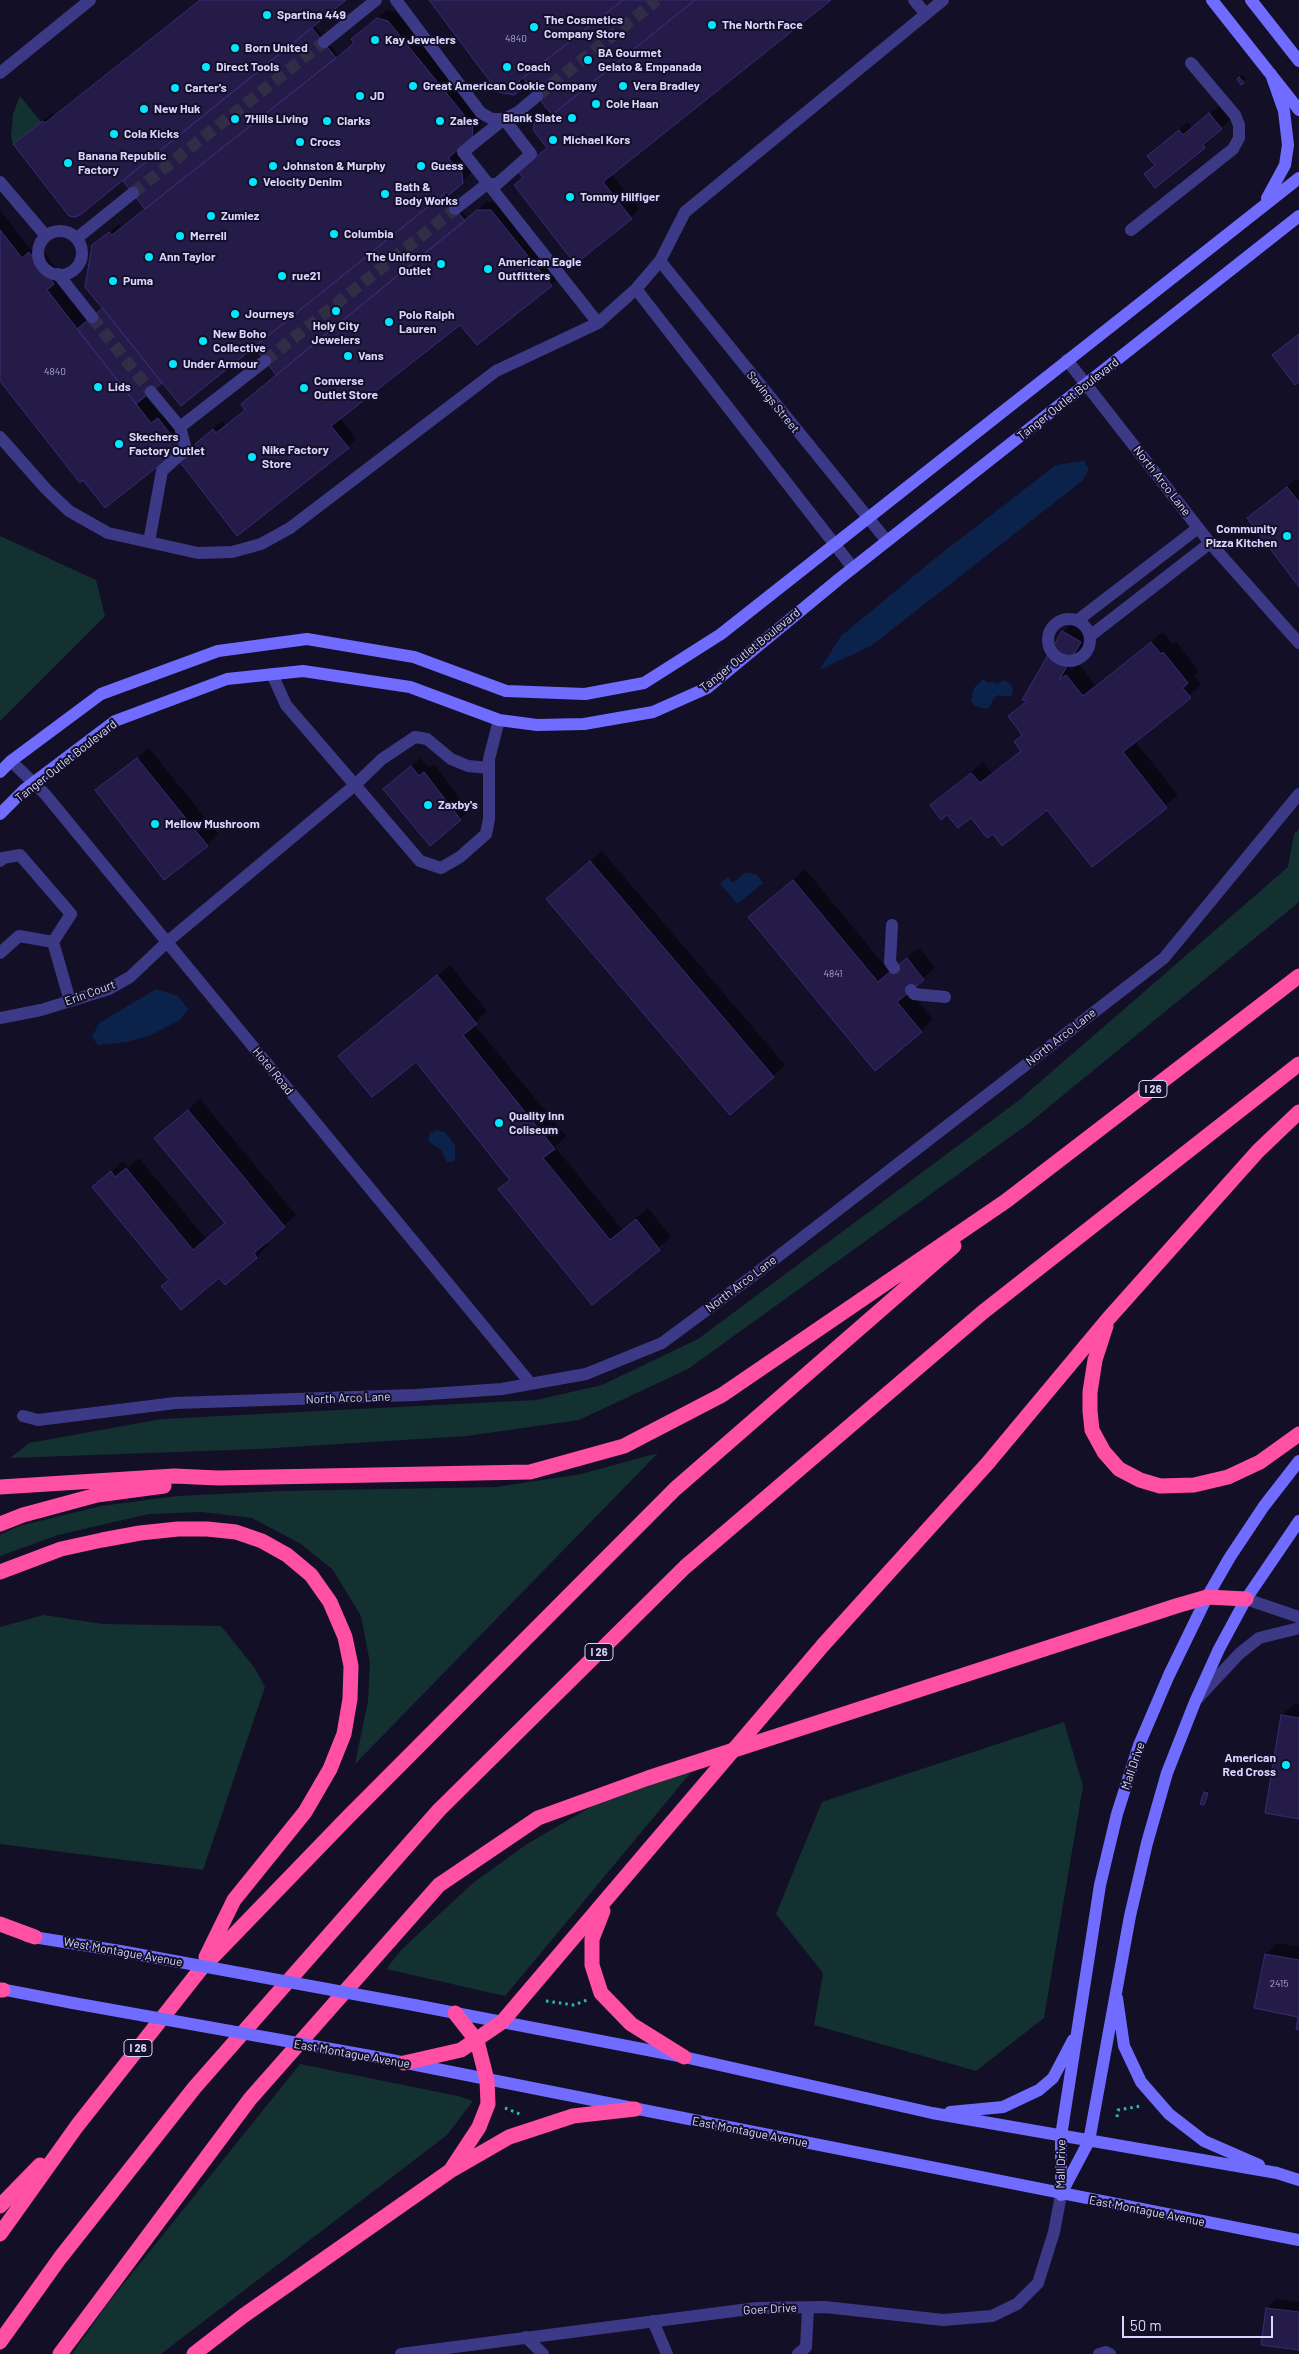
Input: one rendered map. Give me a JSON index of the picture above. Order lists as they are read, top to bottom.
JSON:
{
  "streets": {
    "highway": ["I 26"],
    "street": [
      "Tanger Outlet Boulevard",
      "Savings Street",
      "North Arco Lane",
      "Erin Court",
      "Hotel Road",
      "Mall Drive",
      "West Montague Avenue",
      "East Montague Avenue",
      "Goer Drive"
    ]
  },
  "crossings": [
    ["Tanger Outlet Boulevard", "Savings Street"],
    ["Tanger Outlet Boulevard", "North Arco Lane"],
    ["Tanger Outlet Boulevard", "Hotel Road"],
    ["North Arco Lane", "Hotel Road"],
    ["Erin Court", "Hotel Road"],
    ["Mall Drive", "East Montague Avenue"],
    ["Mall Drive", "Goer Drive"],
    ["East Montague Avenue", "Goer Drive"]
  ],
  "places": [
    "Spartina 449",
    "The North Face",
    "The Cosmetics Company Store",
    "Kay Jewelers",
    "Born United",
    "BA Gourmet Gelato & Empanada",
    "Direct Tools",
    "Coach",
    "Great American Cookie Company",
    "Vera Bradley",
    "Carter's",
    "JD",
    "Cole Haan",
    "New Huk",
    "Blank Slate",
    "7Hills Living",
    "Clarks",
    "Zales",
    "Cola Kicks",
    "Michael Kors",
    "Crocs",
    "Banana Republic Factory",
    "Johnston & Murphy",
    "Guess",
    "Velocity Denim",
    "Bath & Body Works",
    "Tommy Hilfiger",
    "Zumiez",
    "Columbia",
    "Merrell",
    "Ann Taylor",
    "The Uniform Outlet",
    "American Eagle Outfitters",
    "rue21",
    "Puma",
    "Holy City Jewelers",
    "Journeys",
    "Polo Ralph Lauren",
    "New Boho Collective",
    "Vans",
    "Under Armour",
    "Lids",
    "Converse Outlet Store",
    "Skechers Factory Outlet",
    "Nike Factory Store",
    "Community Pizza Kitchen",
    "Zaxby's",
    "Mellow Mushroom",
    "Quality Inn Coliseum",
    "American Red Cross"
  ],
  "house_numbers": [
    "4840",
    "4840",
    "4841",
    "2415"
  ],
  "scale_bar": "50 m"
}
